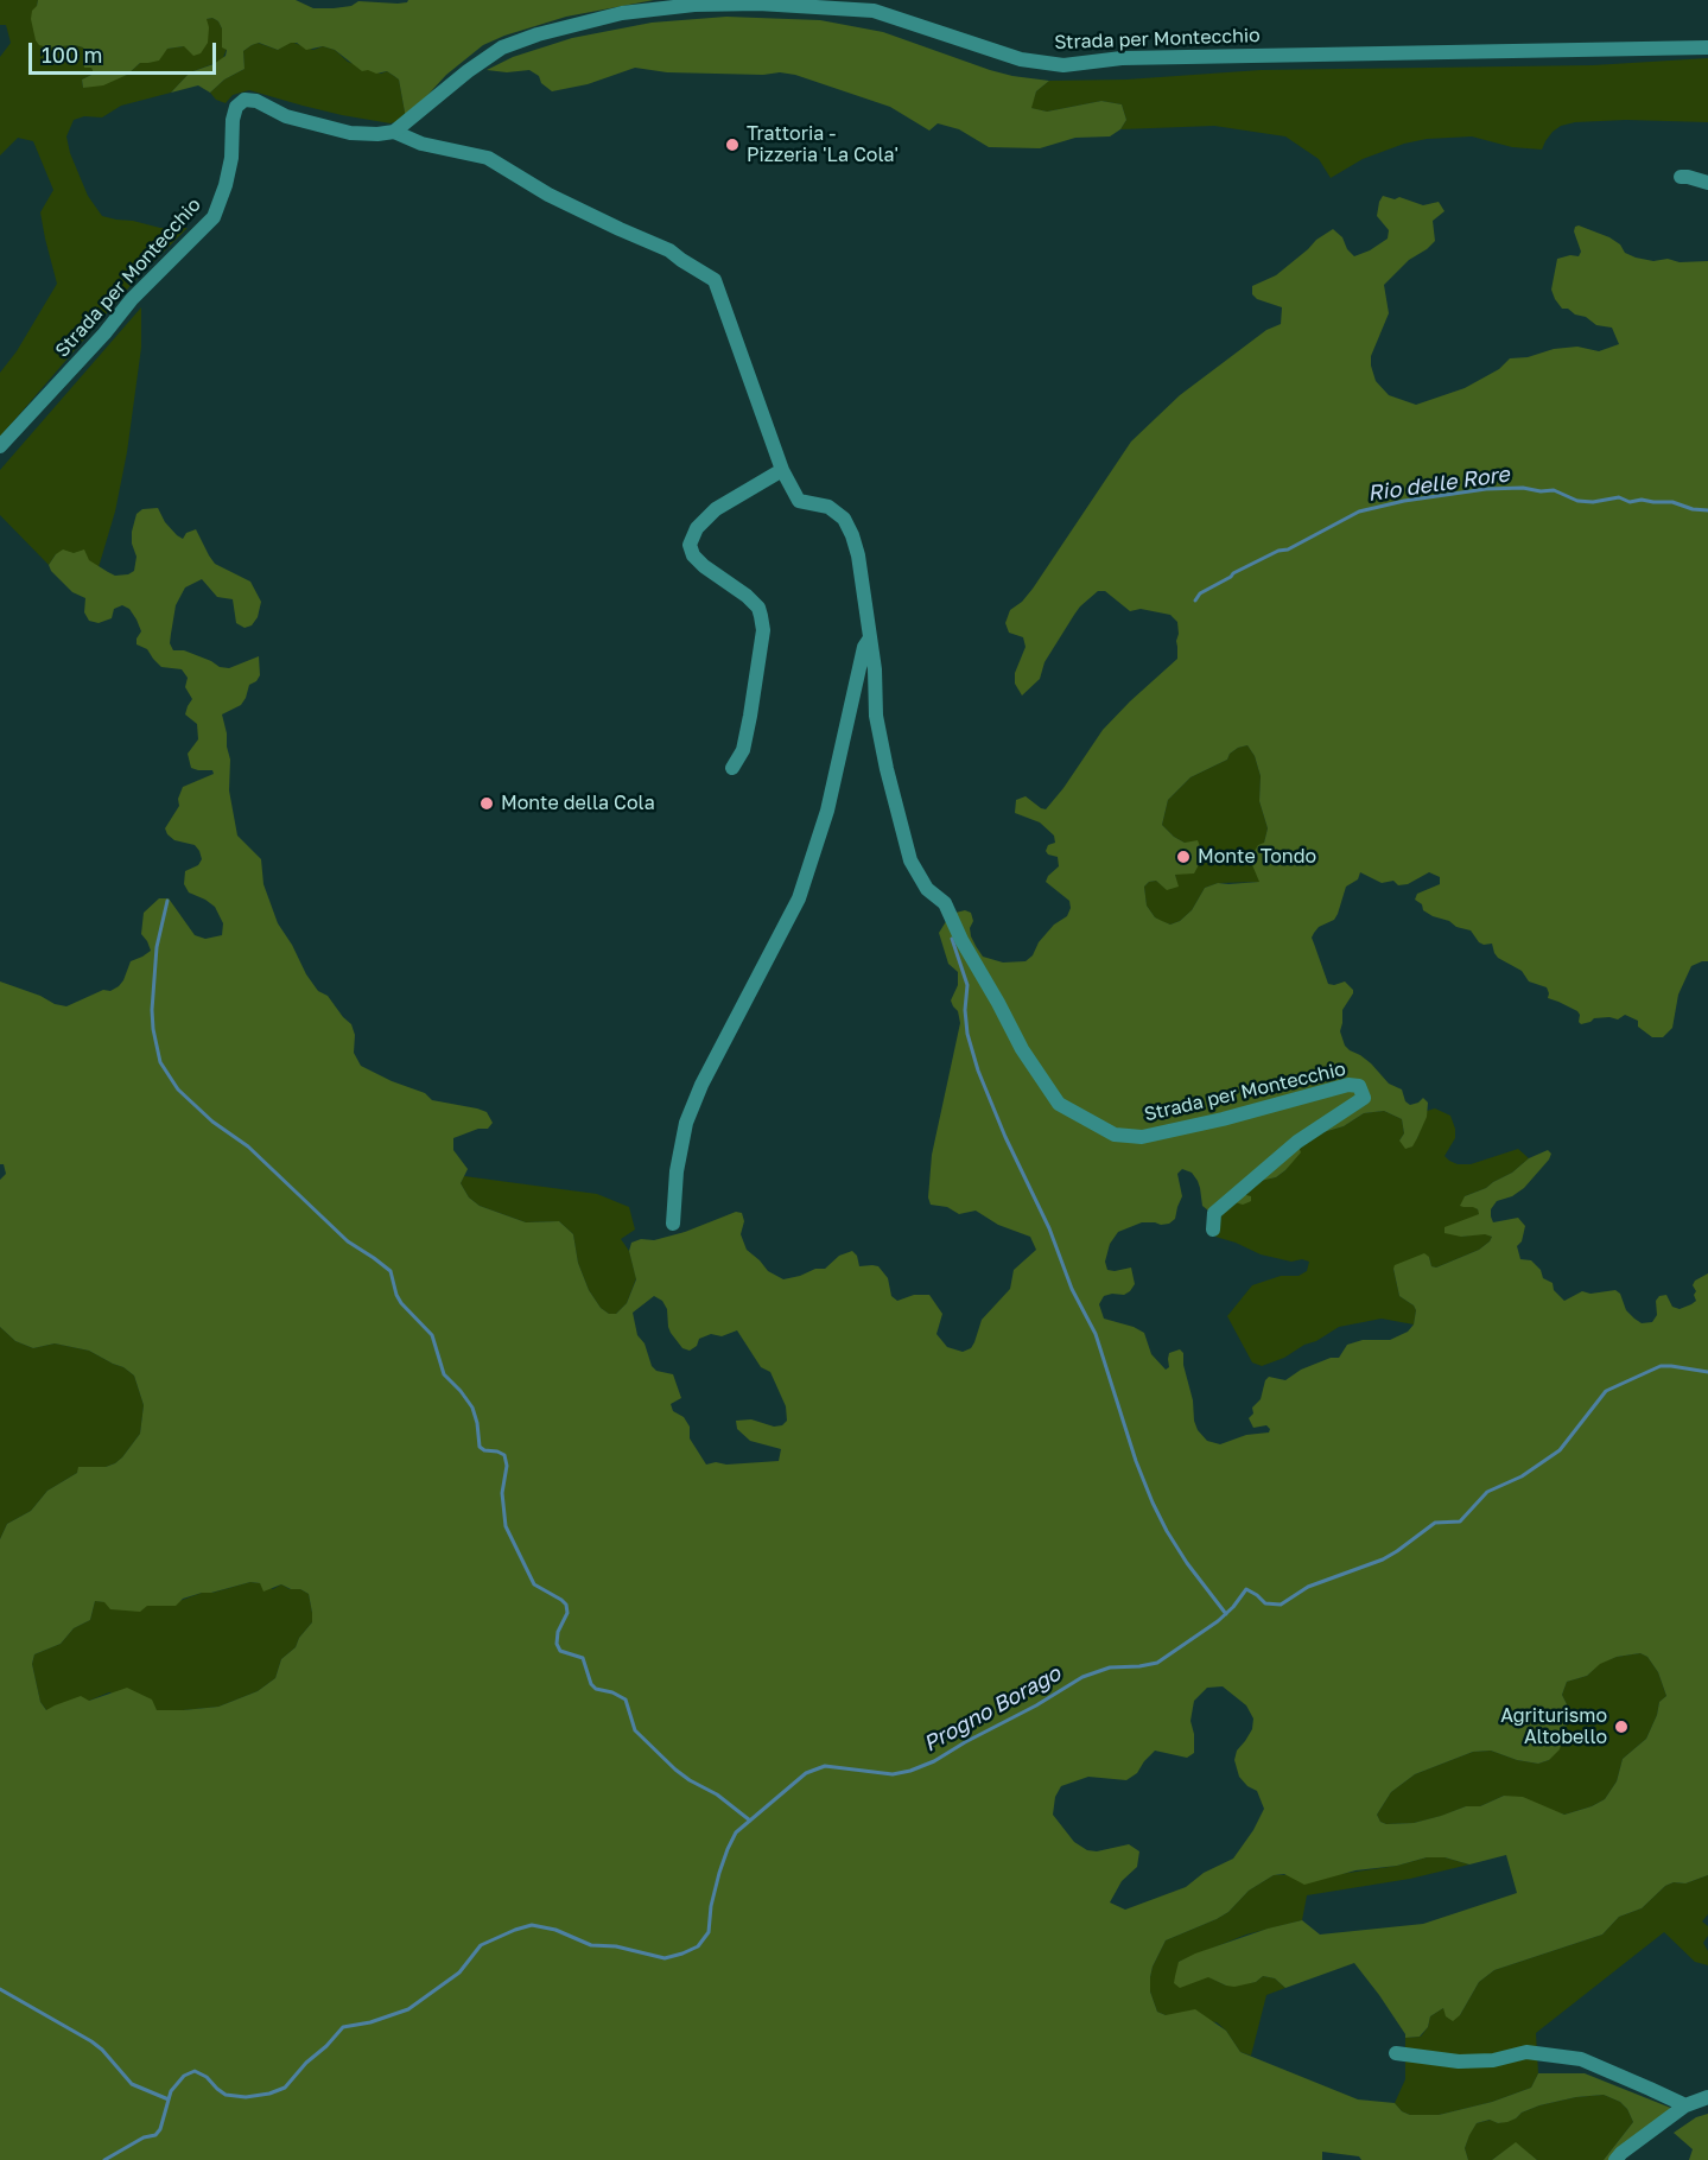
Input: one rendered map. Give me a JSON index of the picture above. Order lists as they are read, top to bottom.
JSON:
{
  "streets": {
    "street": ["Strada per Montecchio"]
  },
  "water": ["Rio delle Rore", "Progno Borago"],
  "places": [
    "Trattoria - Pizzeria 'La Cola'",
    "Monte della Cola",
    "Monte Tondo",
    "Agriturismo Altobello"
  ],
  "scale_bar": "100 m"
}
